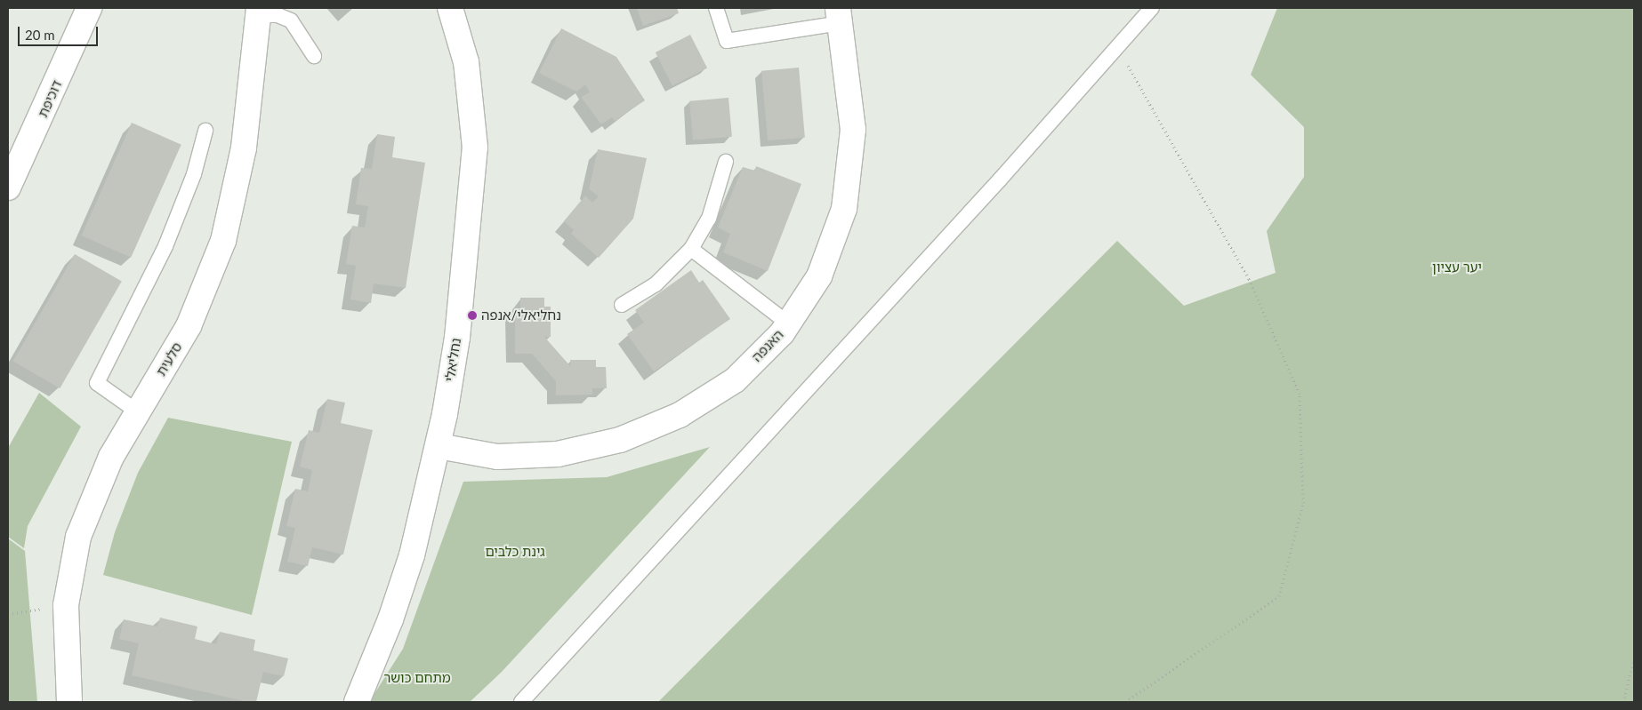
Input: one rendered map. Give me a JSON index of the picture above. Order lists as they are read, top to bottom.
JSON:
{
  "streets": {
    "street": [
      "דוכיפת",
      "האנפה",
      "סלעית",
      "נחליאלי"
    ]
  },
  "crossings": [
    ["האנפה", "נחליאלי"]
  ],
  "parks": ["יער עציון", "גינת כלבים", "מתחם כושר"],
  "places": ["נחליאלי/אנפה"],
  "scale_bar": "20 m"
}
